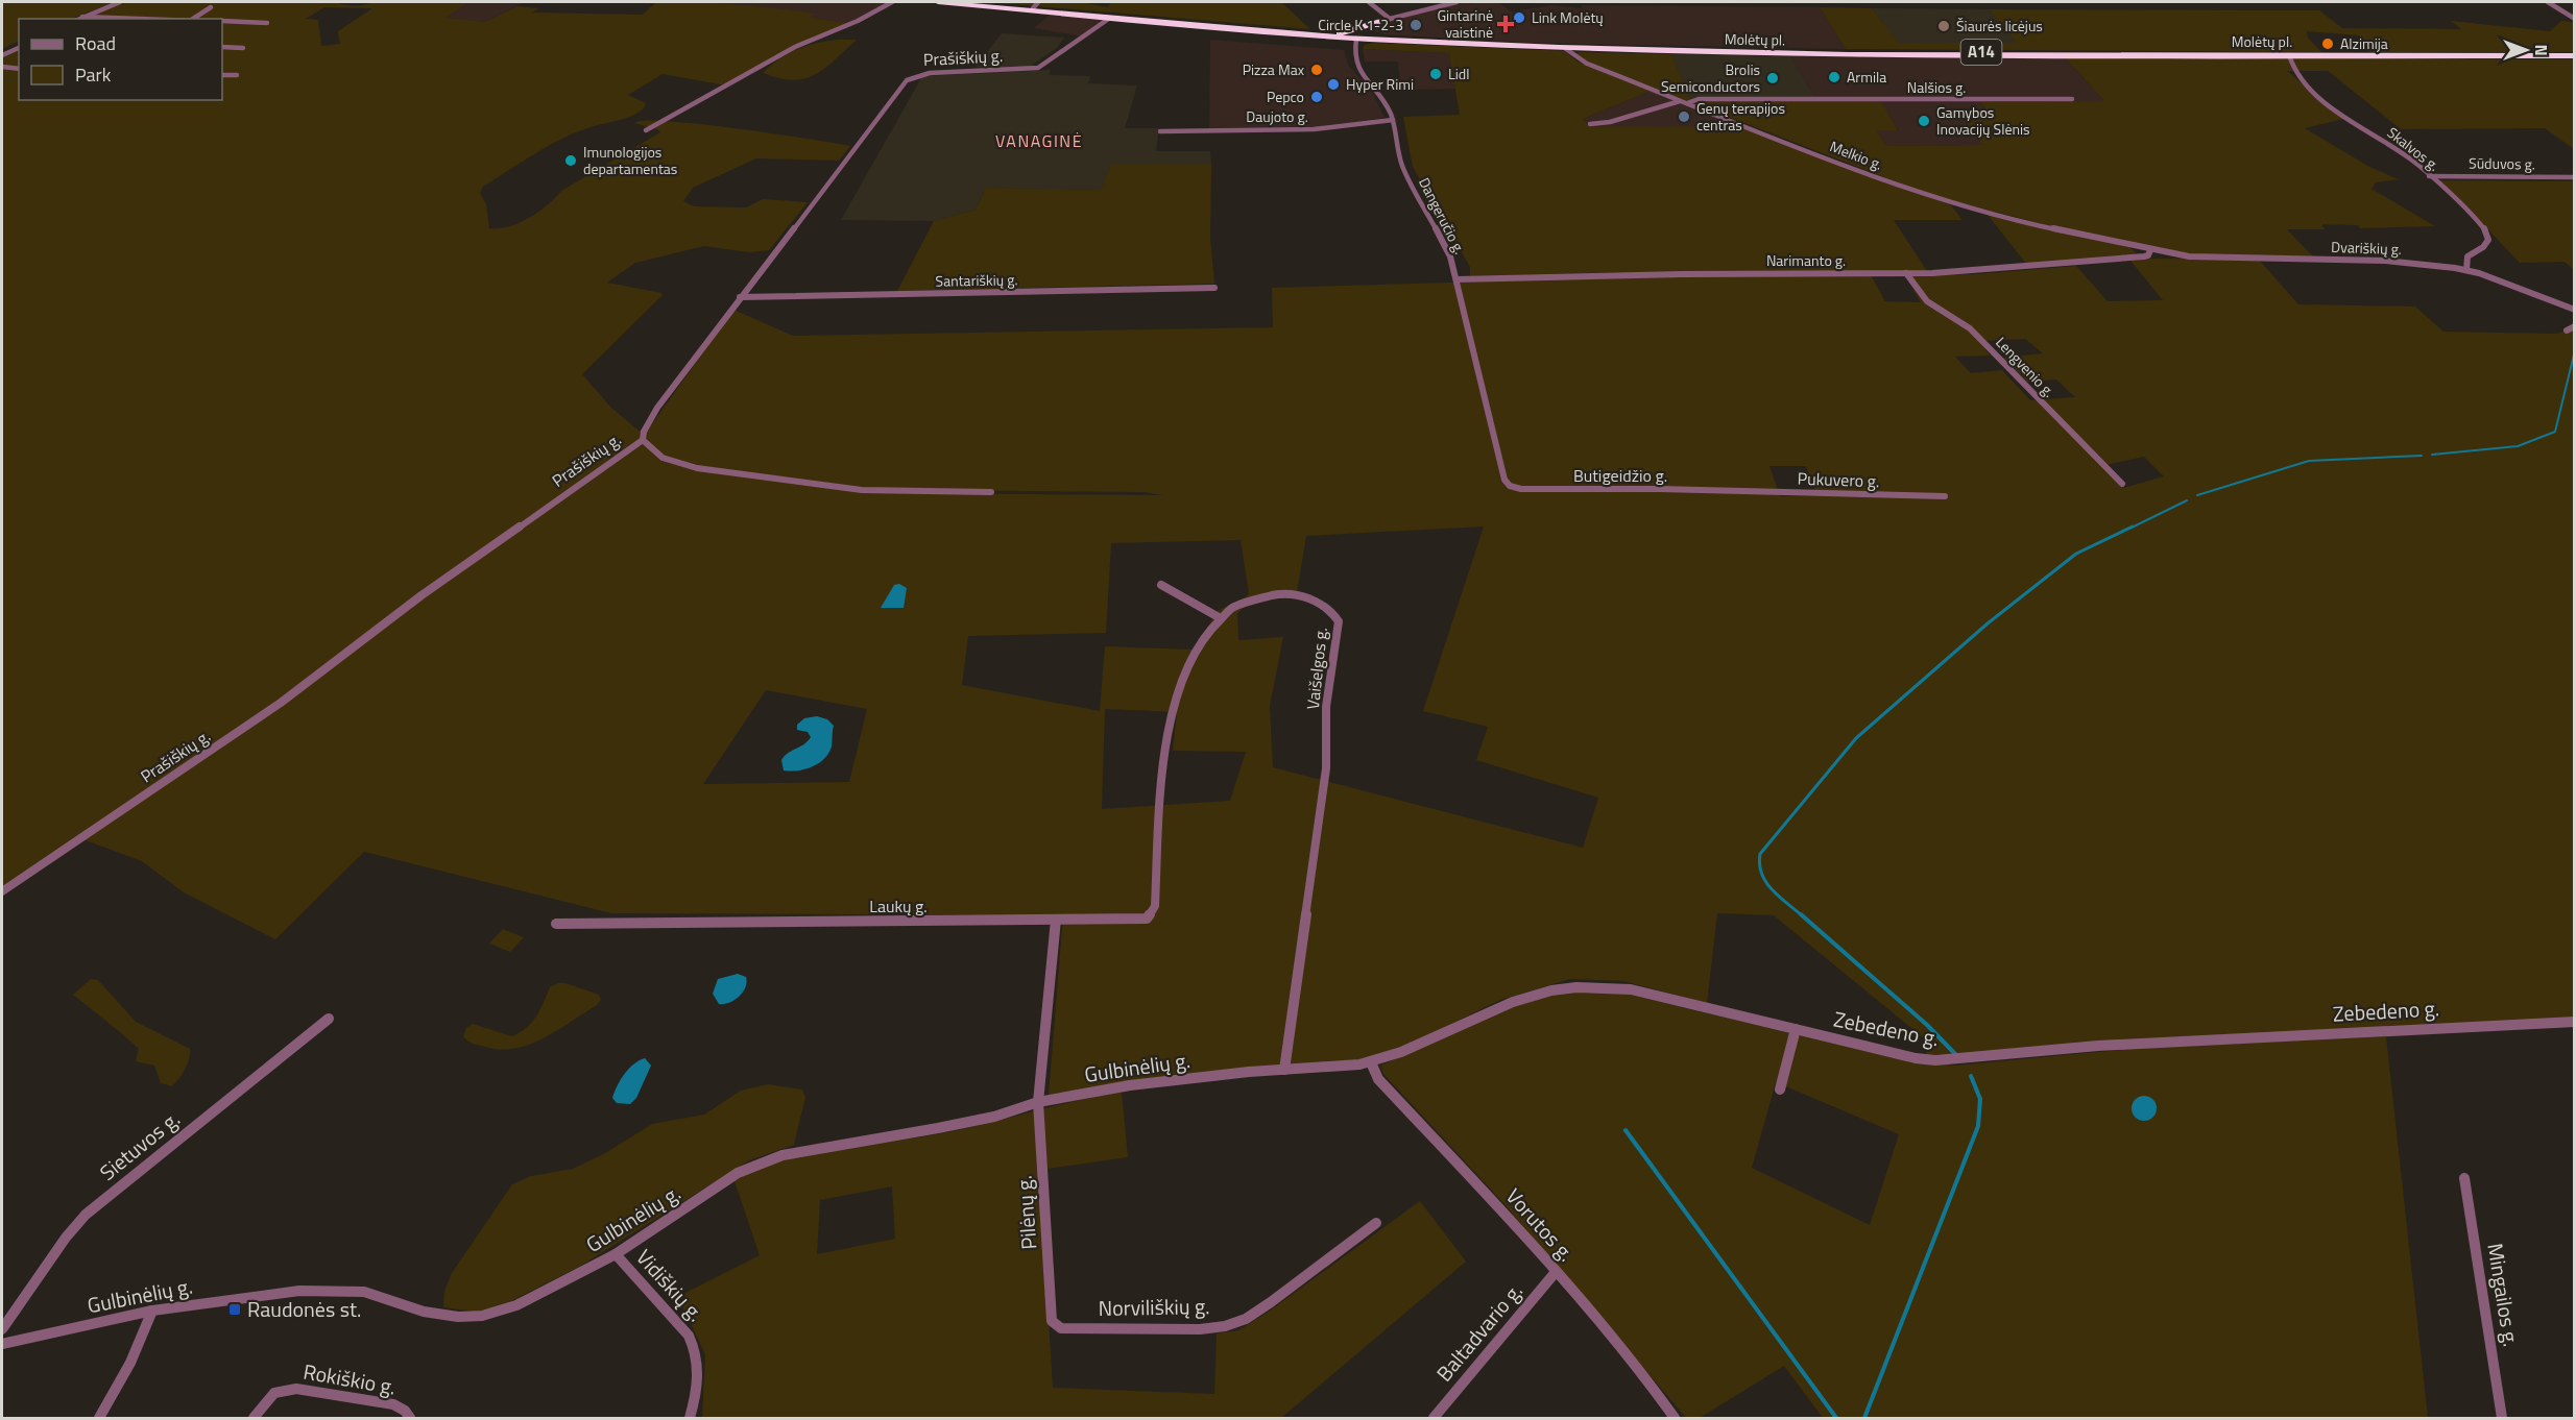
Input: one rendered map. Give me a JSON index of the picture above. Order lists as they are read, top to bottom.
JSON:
{
  "streets": {
    "highway": ["Molėtų pl.", "A14"],
    "street": [
      "Prašiškių g.",
      "Nalšios g.",
      "Daujoto g.",
      "Skalvos g.",
      "Melkio g.",
      "Sūduvos g.",
      "Dangeručio g.",
      "Dvariškių g.",
      "Narimanto g.",
      "Santariškių g.",
      "Lengvenio g.",
      "Butigeidžio g.",
      "Pukuvero g.",
      "Vaišelgos g.",
      "Laukų g.",
      "Zebedeno g.",
      "Gulbinėlių g.",
      "Sietuvos g.",
      "Pilėnų g.",
      "Vorutos g.",
      "Vidiškių g.",
      "Mingailos g.",
      "Norviliškių g.",
      "Baltadvario g.",
      "Rokiškio g."
    ]
  },
  "crossings": [
    ["Molėtų pl.", "Prašiškių g."],
    ["Molėtų pl.", "Skalvos g."],
    ["Molėtų pl.", "Melkio g."],
    ["Prašiškių g.", "Santariškių g."],
    ["Nalšios g.", "Melkio g."],
    ["Daujoto g.", "Dangeručio g."],
    ["Skalvos g.", "Sūduvos g."],
    ["Skalvos g.", "Dvariškių g."],
    ["Melkio g.", "Dvariškių g."],
    ["Melkio g.", "Narimanto g."],
    ["Dangeručio g.", "Narimanto g."],
    ["Dangeručio g.", "Butigeidžio g."],
    ["Dvariškių g.", "Narimanto g."],
    ["Narimanto g.", "Lengvenio g."],
    ["Butigeidžio g.", "Pukuvero g."],
    ["Vaišelgos g.", "Laukų g."],
    ["Vaišelgos g.", "Zebedeno g."],
    ["Vaišelgos g.", "Gulbinėlių g."],
    ["Zebedeno g.", "Gulbinėlių g."],
    ["Zebedeno g.", "Vorutos g."],
    ["Gulbinėlių g.", "Pilėnų g."],
    ["Gulbinėlių g.", "Vidiškių g."],
    ["Pilėnų g.", "Norviliškių g."],
    ["Vorutos g.", "Baltadvario g."]
  ],
  "districts": ["VANAGINĖ"],
  "places": {
    "other": [
      "Link Molėtų",
      "Circle K 1-2-3",
      "Šiaurės licėjus",
      "Alzimija",
      "Pizza Max",
      "Lidl",
      "Armila",
      "Brolis Semiconductors",
      "Hyper Rimi",
      "Pepco",
      "Genų terapijos centras",
      "Gamybos Inovacijų Slėnis",
      "Imunologijos departamentas"
    ],
    "health": ["Gintarinė vaistinė"],
    "transit": ["Raudonės st."]
  },
  "legend": ["Road", "Park"],
  "north": "right"
}
